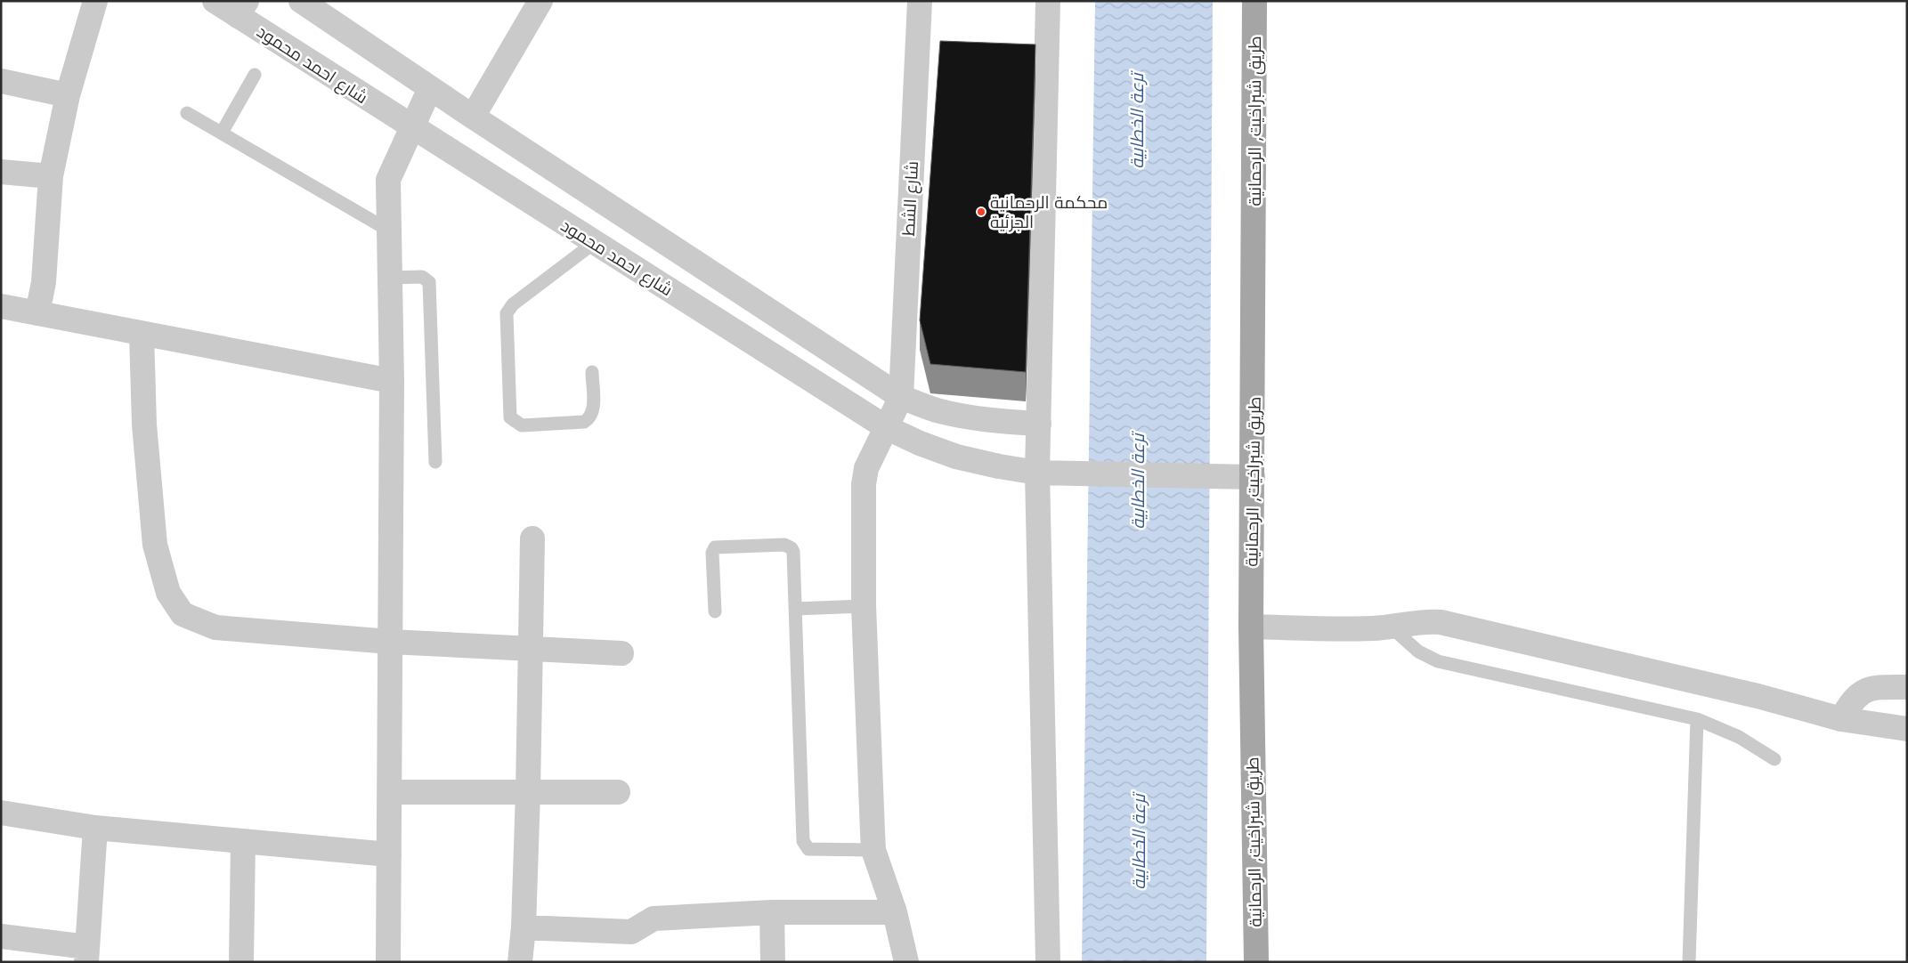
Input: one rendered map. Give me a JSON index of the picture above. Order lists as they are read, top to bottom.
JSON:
{
  "streets": {
    "main road": ["طريق شبراخيت, الرحمانية"],
    "street": ["شارع احمد محمود", "شارع الشط"]
  },
  "crossings": [
    ["شارع احمد محمود", "طريق شبراخيت, الرحمانية"]
  ],
  "water": ["ترعة الخطابية"],
  "places": ["محكمة الرحمانية الجزئية"]
}
